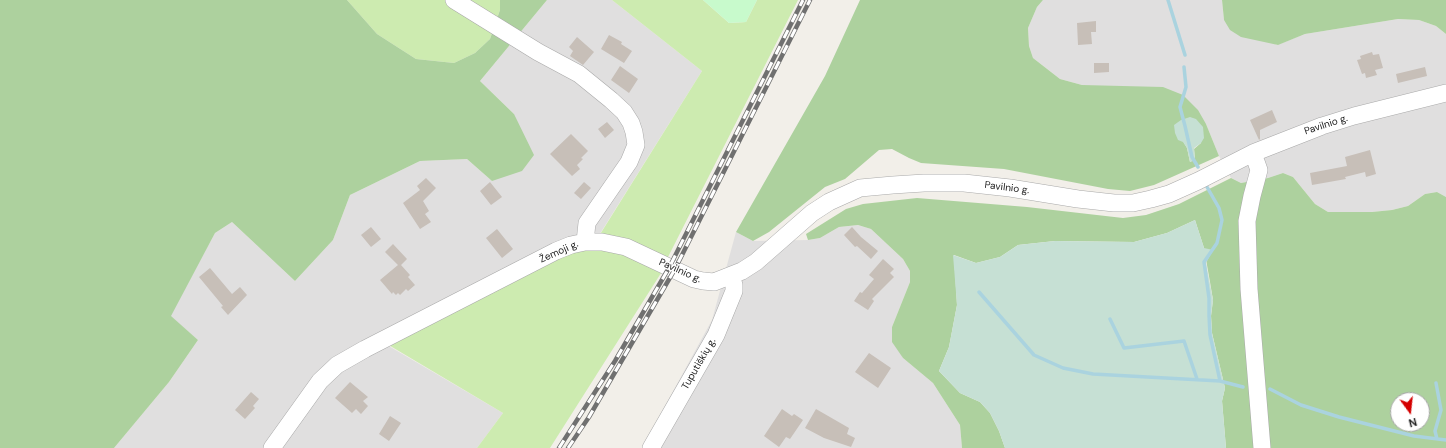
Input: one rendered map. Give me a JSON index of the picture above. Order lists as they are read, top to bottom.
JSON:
{
  "streets": {
    "street": ["Pavilnio g.", "Žemoji g.", "Tuputiškių g."]
  },
  "crossings": [
    ["Pavilnio g.", "Žemoji g."],
    ["Pavilnio g.", "Tuputiškių g."]
  ],
  "north": "bottom"
}
